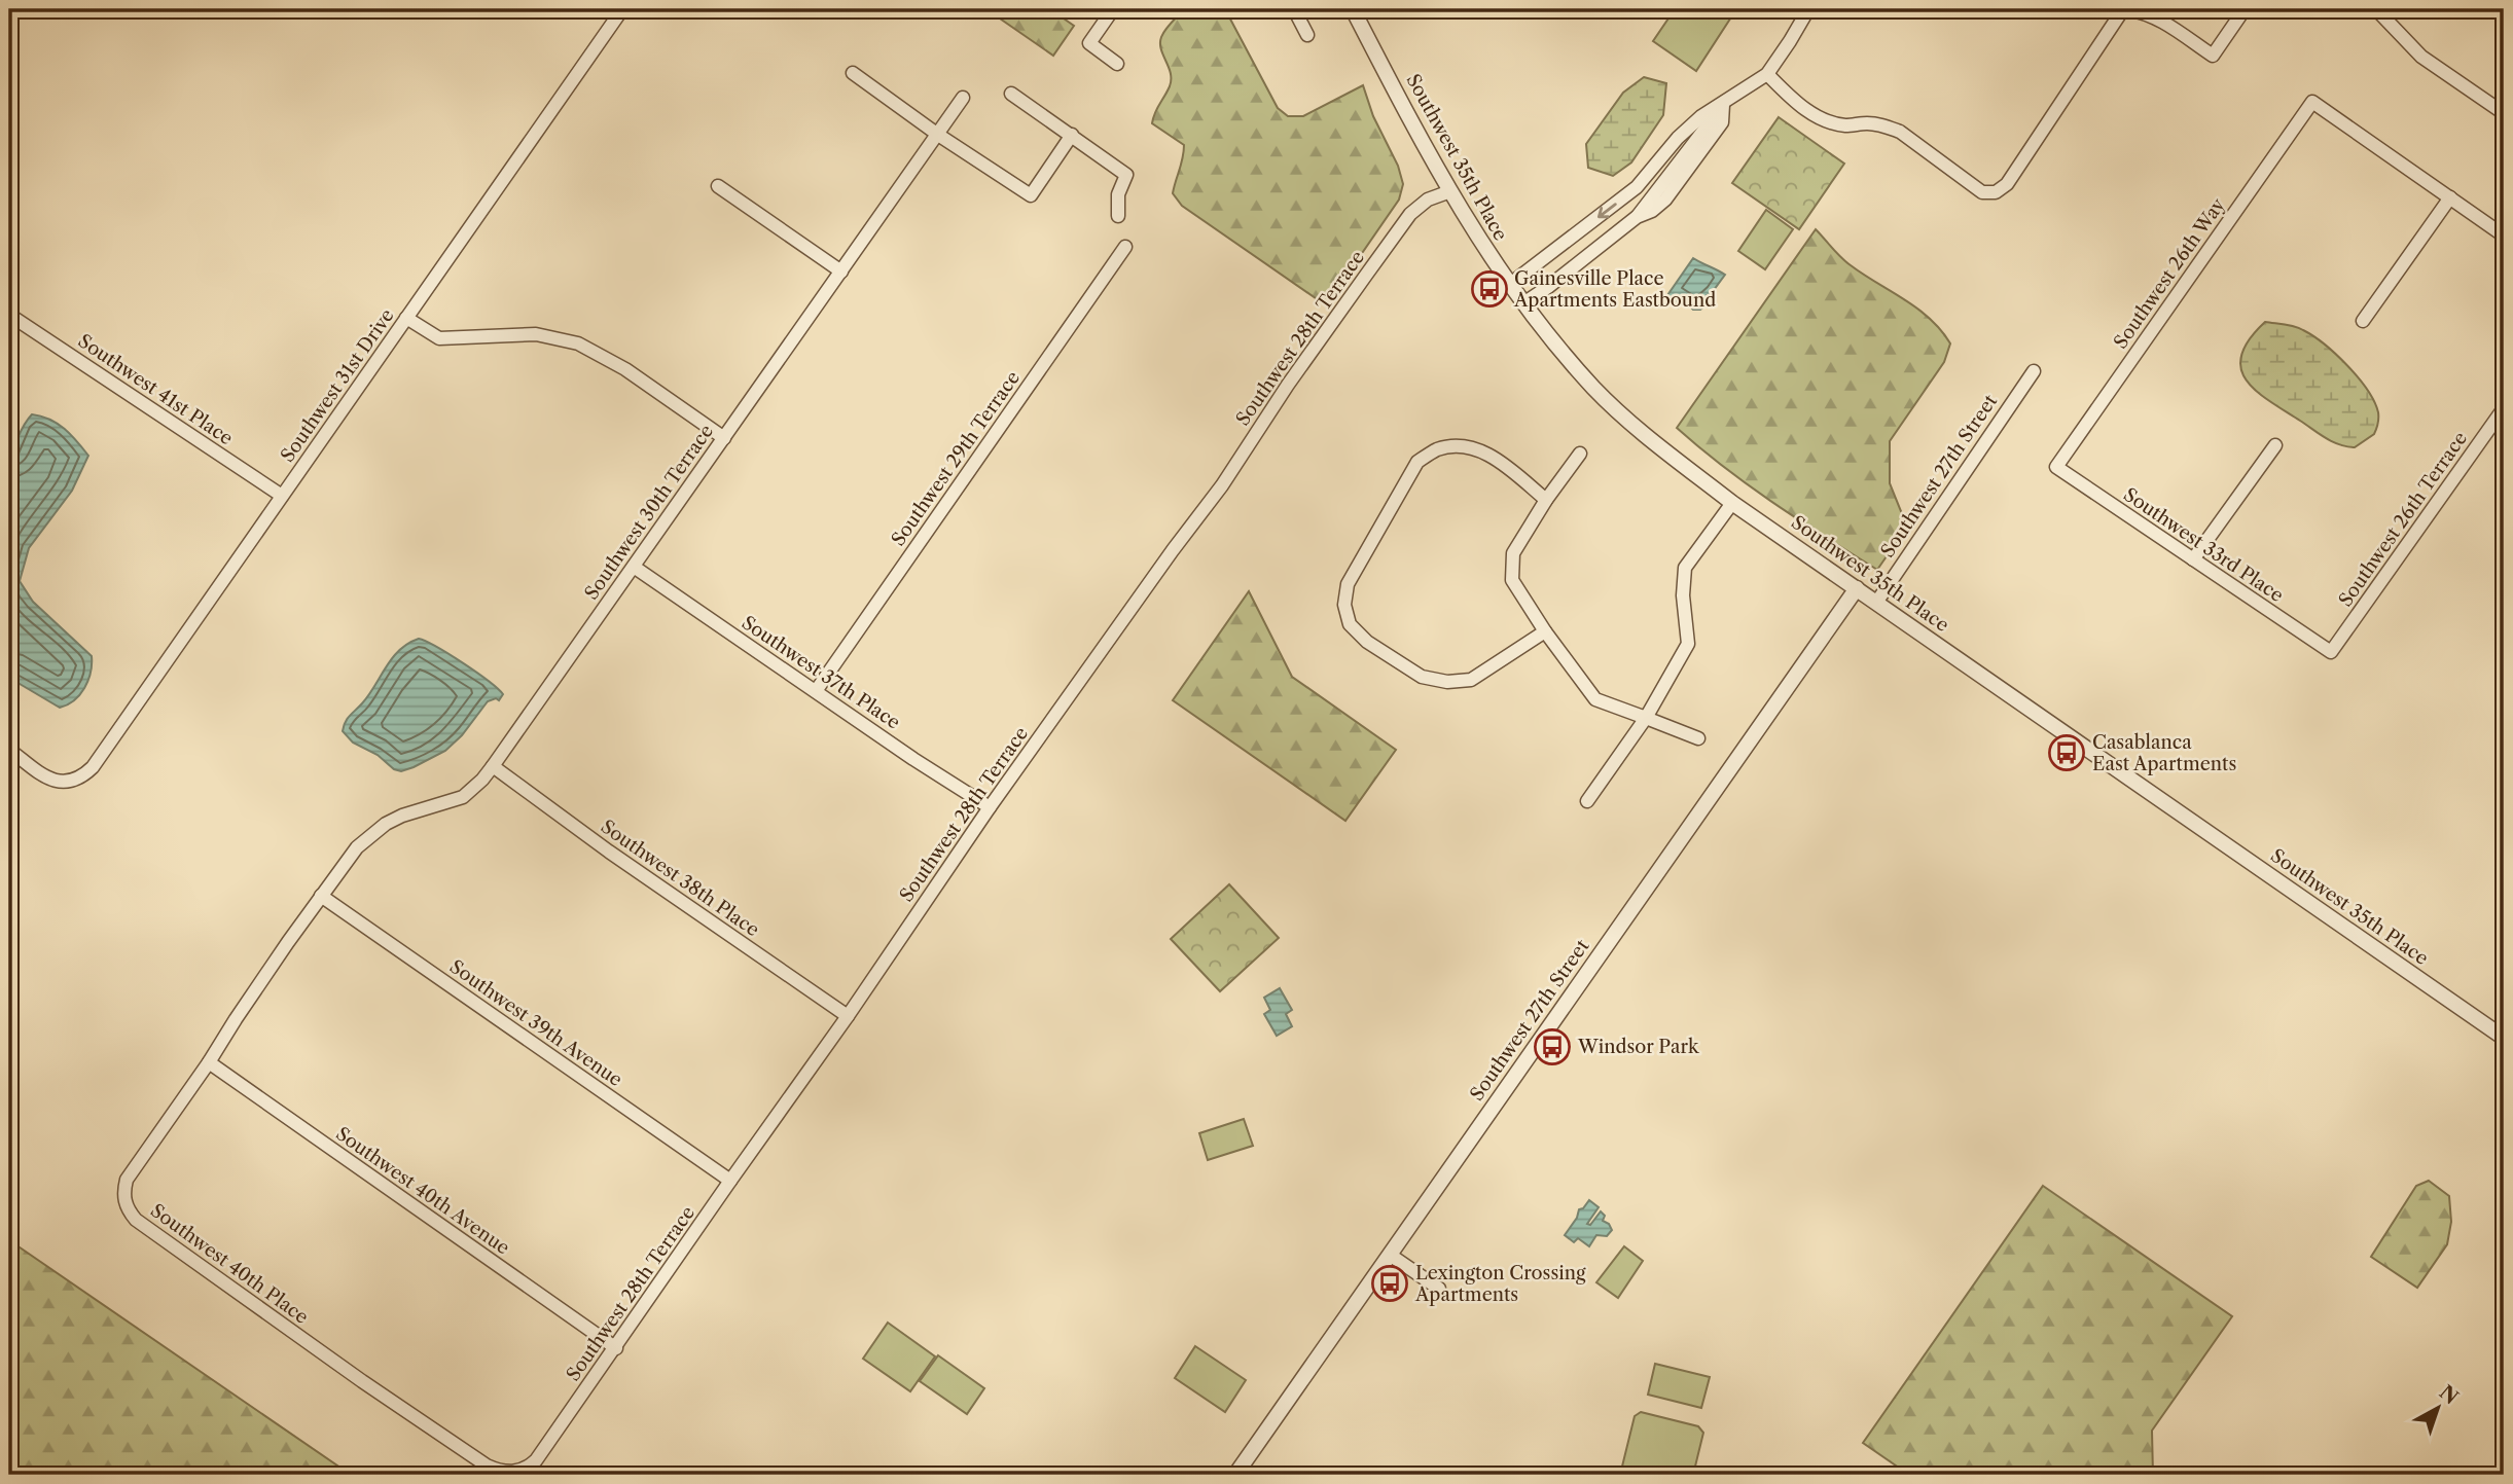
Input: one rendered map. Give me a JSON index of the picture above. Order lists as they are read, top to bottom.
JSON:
{
  "streets": {
    "street": [
      "Southwest 35th Place",
      "Southwest 26th Way",
      "Southwest 28th Terrace",
      "Southwest 31st Drive",
      "Southwest 41st Place",
      "Southwest 29th Terrace",
      "Southwest 27th Street",
      "Southwest 30th Terrace",
      "Southwest 26th Terrace",
      "Southwest 33rd Place",
      "Southwest 37th Place",
      "Southwest 38th Place",
      "Southwest 39th Avenue",
      "Southwest 40th Avenue",
      "Southwest 40th Place"
    ]
  },
  "crossings": [
    ["Southwest 35th Place", "Southwest 28th Terrace"],
    ["Southwest 35th Place", "Southwest 27th Street"],
    ["Southwest 26th Way", "Southwest 33rd Place"],
    ["Southwest 28th Terrace", "Southwest 37th Place"],
    ["Southwest 28th Terrace", "Southwest 38th Place"],
    ["Southwest 28th Terrace", "Southwest 39th Avenue"],
    ["Southwest 28th Terrace", "Southwest 40th Avenue"],
    ["Southwest 28th Terrace", "Southwest 40th Place"],
    ["Southwest 31st Drive", "Southwest 41st Place"],
    ["Southwest 29th Terrace", "Southwest 37th Place"],
    ["Southwest 30th Terrace", "Southwest 37th Place"],
    ["Southwest 30th Terrace", "Southwest 38th Place"],
    ["Southwest 30th Terrace", "Southwest 39th Avenue"],
    ["Southwest 30th Terrace", "Southwest 40th Place"],
    ["Southwest 26th Terrace", "Southwest 33rd Place"],
    ["Southwest 39th Avenue", "Southwest 40th Place"],
    ["Southwest 40th Avenue", "Southwest 40th Place"]
  ],
  "places": {
    "bus stop": [
      "Gainesville Place Apartments Eastbound",
      "Casablanca East Apartments",
      "Windsor Park",
      "Lexington Crossing Apartments"
    ]
  },
  "north": "top right"
}
